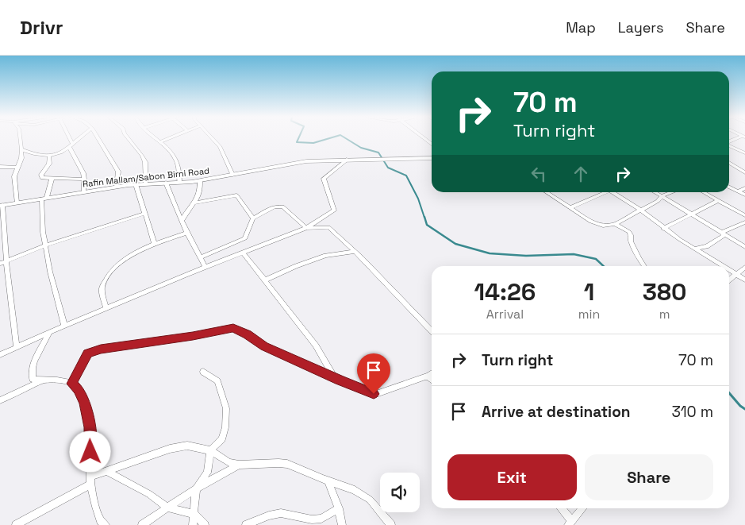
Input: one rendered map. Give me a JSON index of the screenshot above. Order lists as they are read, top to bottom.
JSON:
{
  "streets": {
    "street": ["Rafin Mallam/Sabon Birni Road"]
  },
  "page": {
    "header": "Drivr",
    "nav": ["Map", "Layers", "Share"],
    "turn": ["70 m", "Turn right"],
    "eta": [
      "14:26",
      "Arrival",
      "1",
      "min",
      "380",
      "m"
    ],
    "list": [
      {
        "name": "Turn right",
        "value": "70 m"
      },
      {
        "name": "Arrive at destination",
        "value": "310 m"
      }
    ],
    "buttons": ["Exit", "Share"]
  }
}
